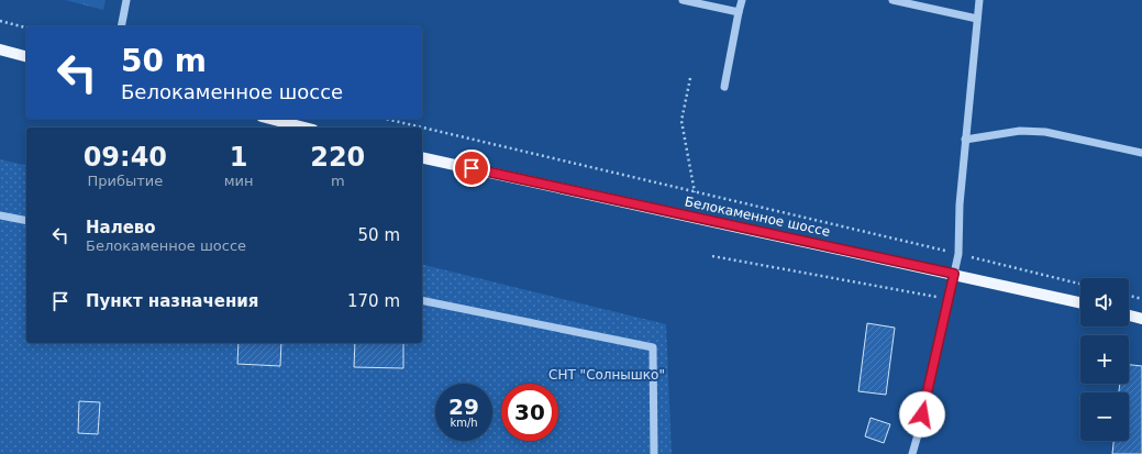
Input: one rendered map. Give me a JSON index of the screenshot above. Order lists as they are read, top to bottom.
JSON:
{
  "streets": {
    "main road": ["Белокаменное шоссе"]
  },
  "parks": ["СНТ \"Солнышко\""],
  "page": {
    "turn": ["50 m", "Белокаменное шоссе"],
    "eta": [
      "09:40",
      "Прибытие",
      "1",
      "мин",
      "220",
      "m"
    ],
    "list": [
      {
        "name": "Налево",
        "note": "Белокаменное шоссе",
        "value": "50 m"
      },
      {
        "name": "Пункт назначения",
        "value": "170 m"
      }
    ],
    "map_buttons": ["+", "−"],
    "speed": "29 km/h",
    "limit": "30"
  }
}
